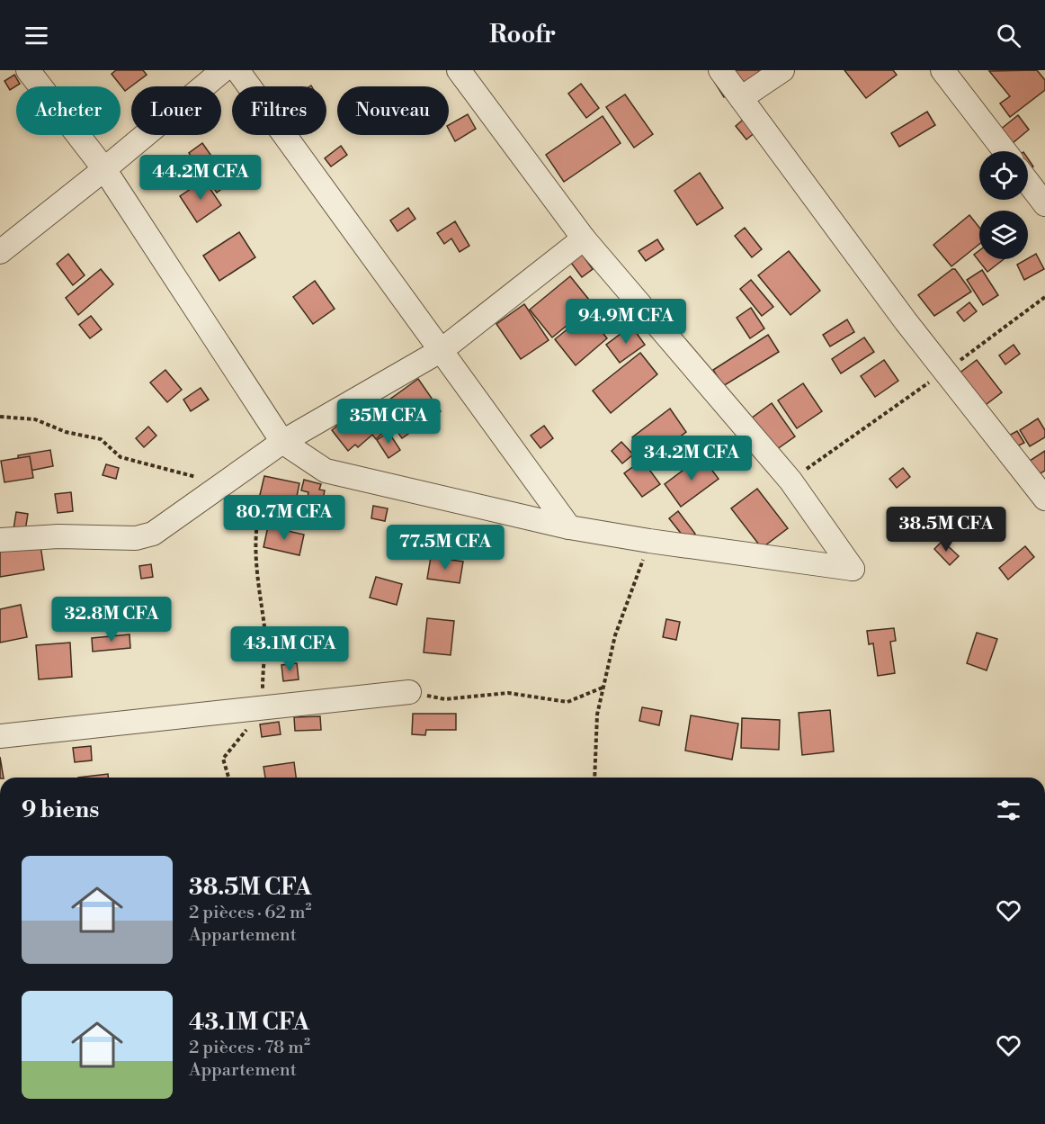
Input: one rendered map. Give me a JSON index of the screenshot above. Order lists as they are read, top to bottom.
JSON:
{
  "page": {
    "header": "Roofr",
    "chip": [
      "Acheter",
      "Louer",
      "Filtres",
      "Nouveau"
    ],
    "price": [
      "44.2M CFA",
      "94.9M CFA",
      "35M CFA",
      "34.2M CFA",
      "80.7M CFA",
      "38.5M CFA",
      "77.5M CFA",
      "32.8M CFA",
      "43.1M CFA"
    ],
    "heading": "9 biens",
    "list": [
      {
        "name": "38.5M CFA",
        "note": "2 pièces · 62 m² · Appartement"
      },
      {
        "name": "43.1M CFA",
        "note": "2 pièces · 78 m² · Appartement"
      }
    ]
  }
}
